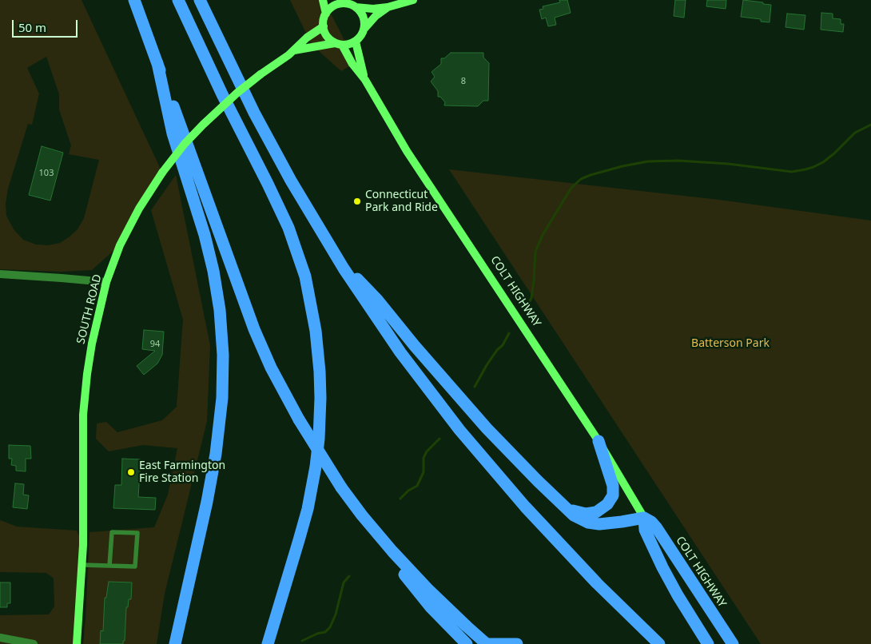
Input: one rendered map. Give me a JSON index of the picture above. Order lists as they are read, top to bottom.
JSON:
{
  "streets": {
    "highway": ["COLT HIGHWAY"],
    "main road": ["SOUTH ROAD"]
  },
  "crossings": [
    ["COLT HIGHWAY", "SOUTH ROAD"]
  ],
  "parks": ["Batterson Park"],
  "places": ["Connecticut Park and Ride", "East Farmington Fire Station"],
  "house_numbers": ["8", "103", "94"],
  "scale_bar": "50 m"
}
